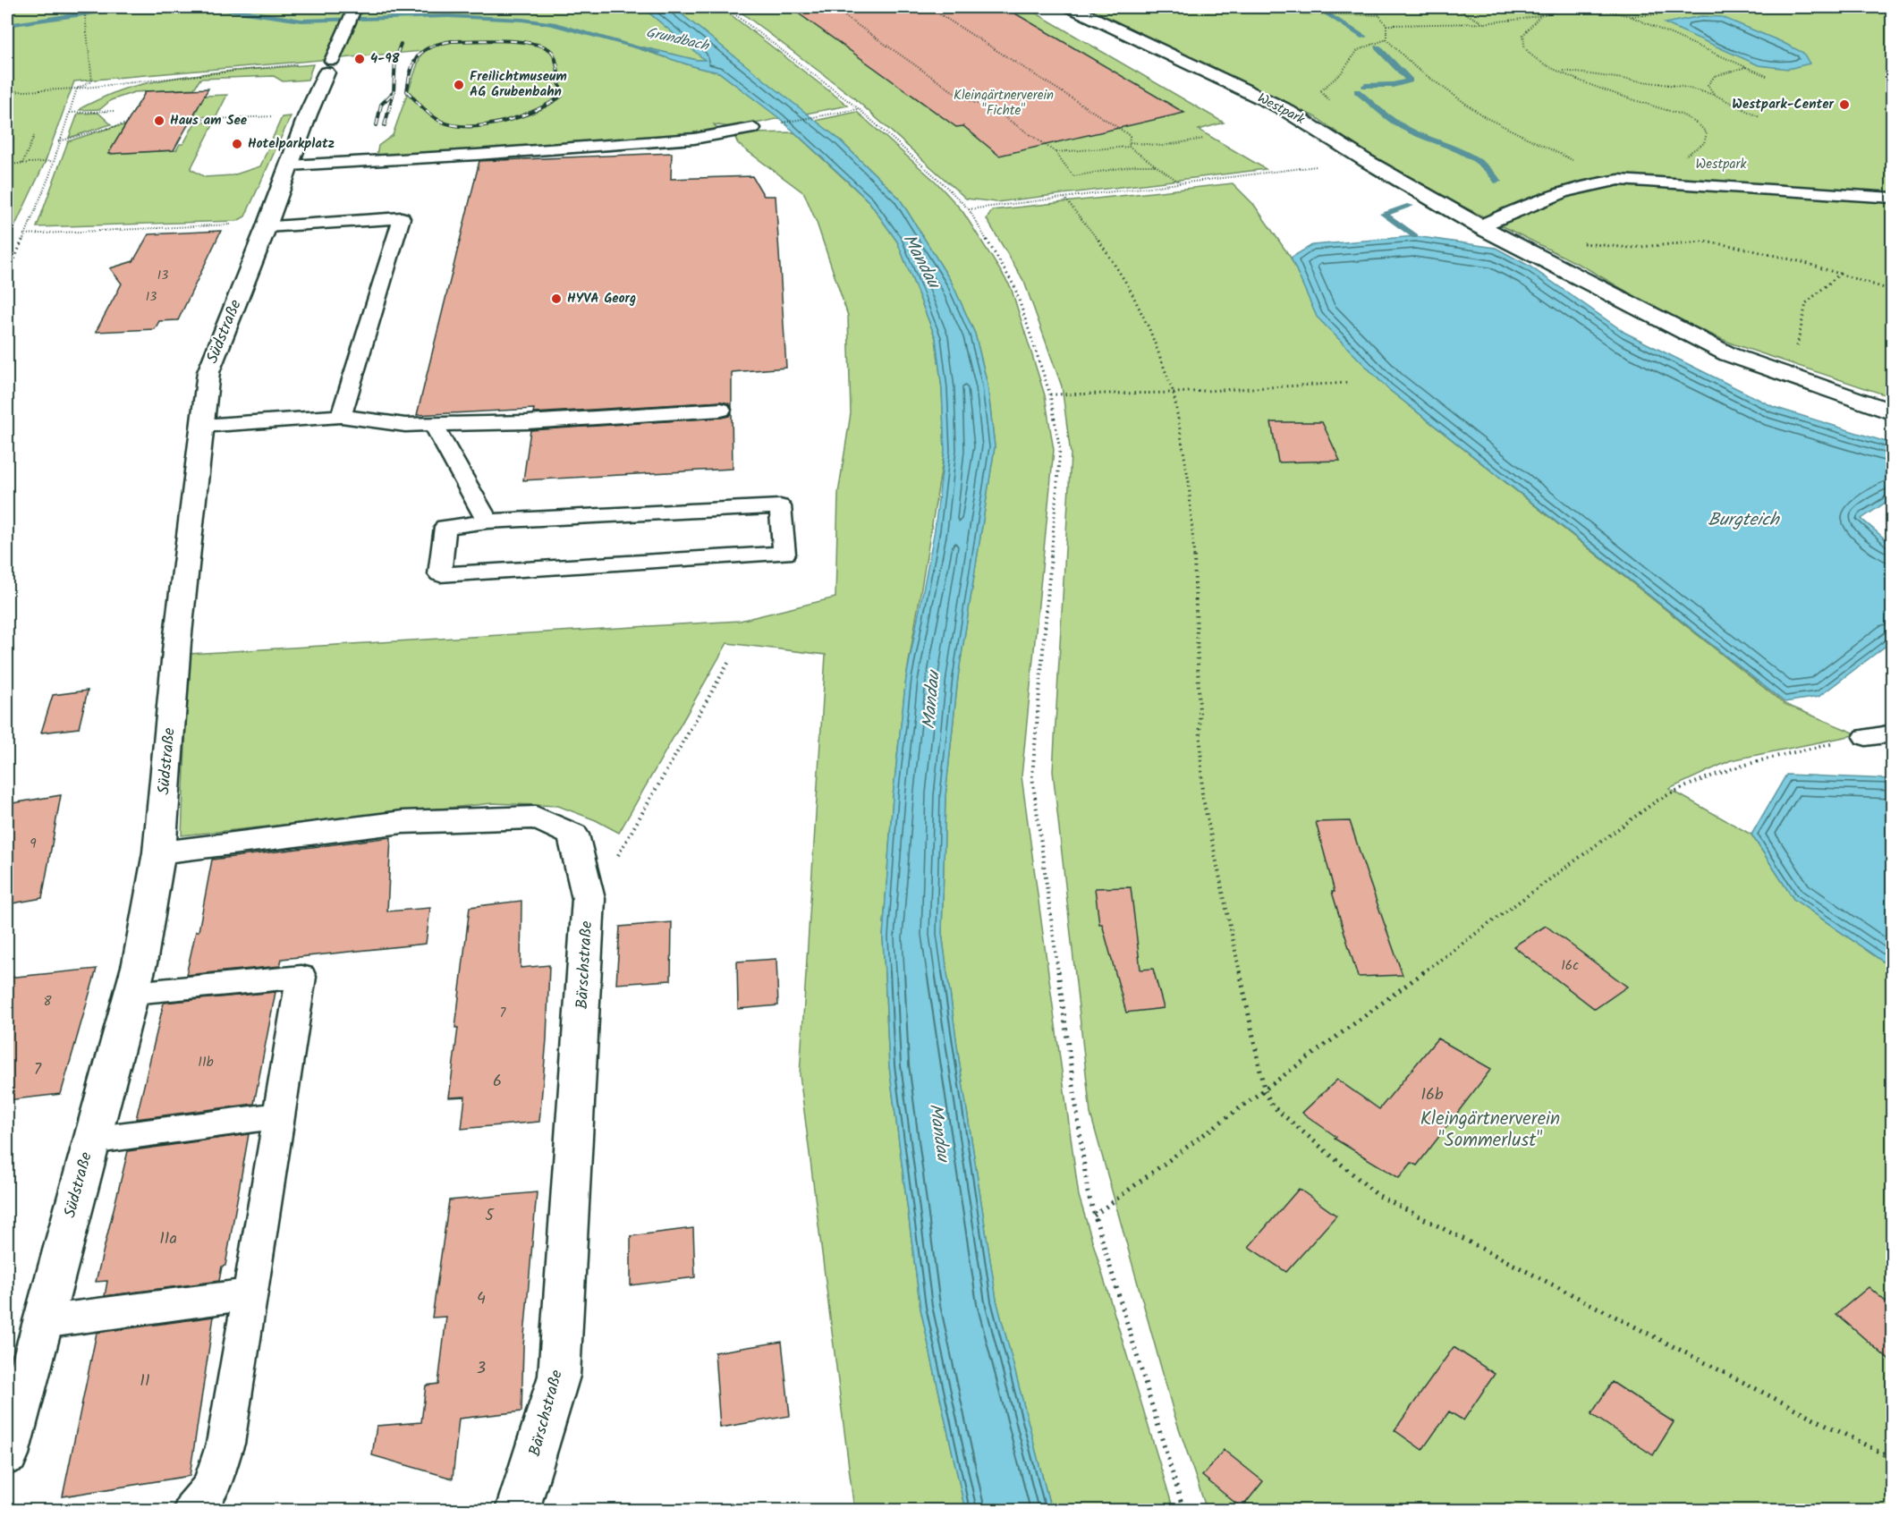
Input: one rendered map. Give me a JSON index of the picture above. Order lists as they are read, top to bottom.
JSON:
{
  "streets": {
    "street": ["Westpark", "Südstraße", "Bärschstraße"]
  },
  "crossings": [
    ["Südstraße", "Bärschstraße"]
  ],
  "water": ["Grundbach", "Mandau", "Burgteich"],
  "parks": ["Kleingärtnerverein \"Fichte\"", "Westpark", "Kleingärtnerverein \"Sommerlust\""],
  "places": [
    "4-98",
    "Freilichtmuseum AG Grubenbahn",
    "Westpark-Center",
    "Haus am See",
    "Hotelparkplatz",
    "HYVA Georg"
  ],
  "house_numbers": [
    "13",
    "13",
    "9",
    "16c",
    "8",
    "7",
    "11b",
    "7",
    "6",
    "16b",
    "5",
    "11a",
    "4",
    "3",
    "11"
  ]
}
